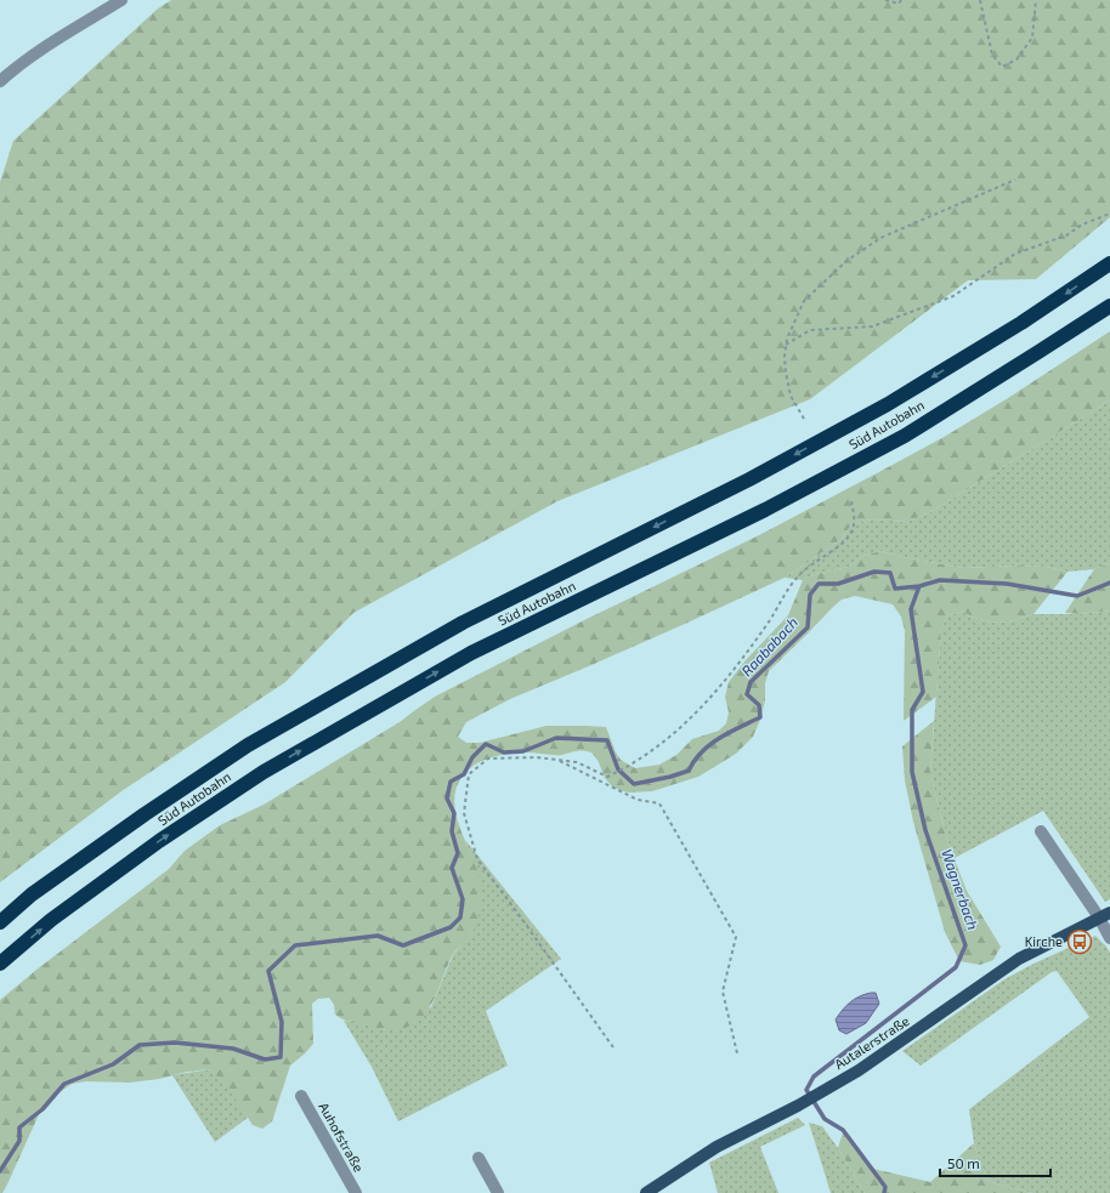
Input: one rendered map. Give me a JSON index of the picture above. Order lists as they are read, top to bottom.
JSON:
{
  "streets": {
    "highway": ["Süd Autobahn"],
    "main road": ["Autalerstraße"],
    "street": ["Auhofstraße"]
  },
  "water": ["Raababach", "Wagnerbach"],
  "places": {
    "bus stop": ["Kirche"]
  },
  "scale_bar": "50 m"
}
